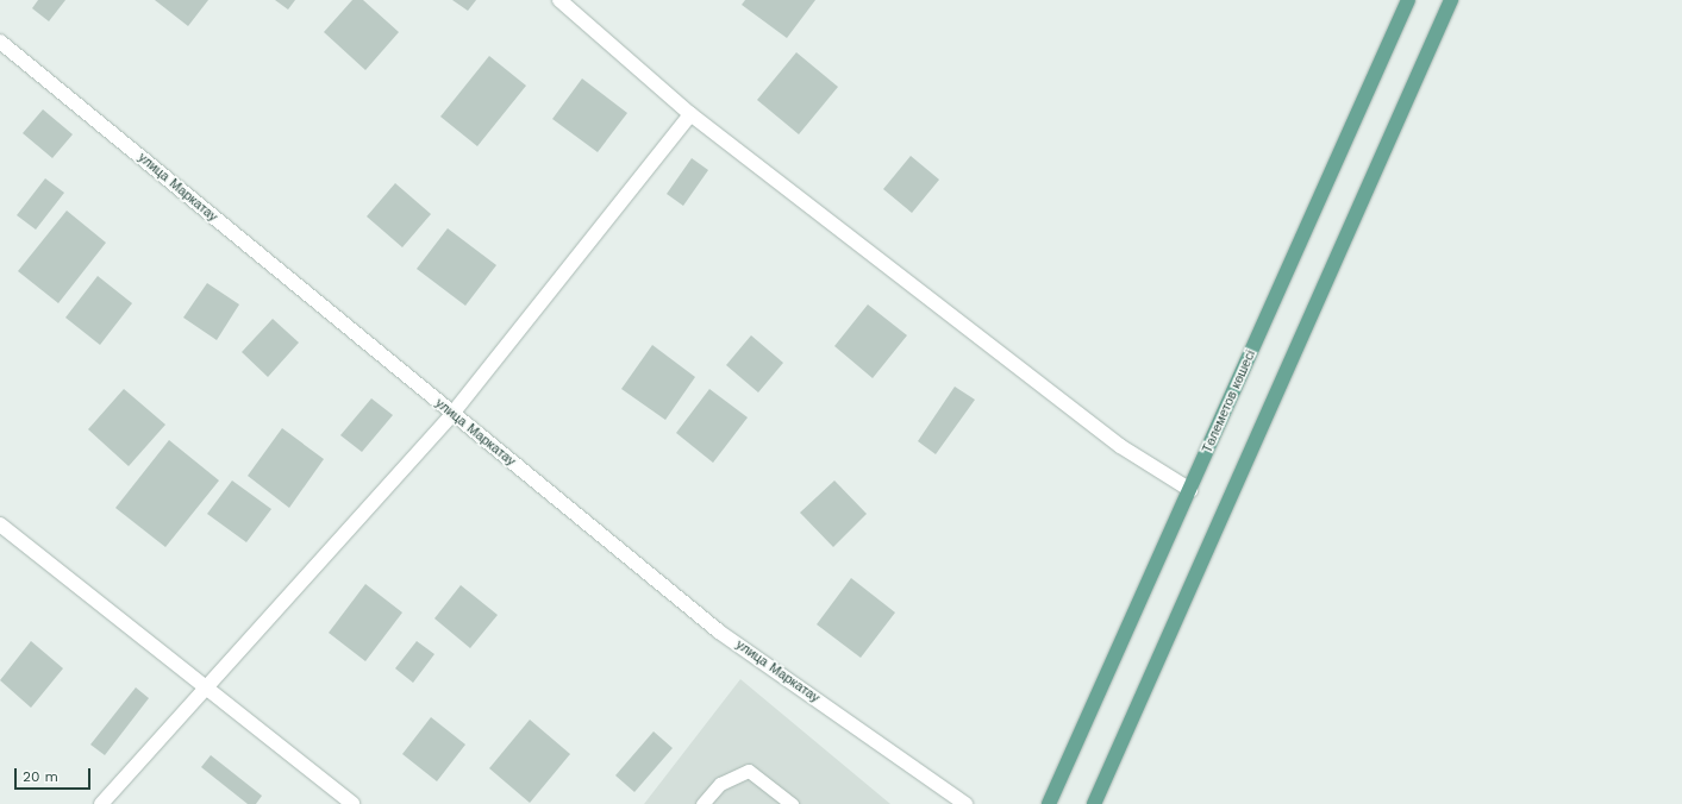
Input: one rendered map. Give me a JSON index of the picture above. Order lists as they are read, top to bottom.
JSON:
{
  "streets": {
    "main road": ["Төлеметов көшесі"],
    "street": ["улица Маркатау"]
  },
  "scale_bar": "20 m"
}
